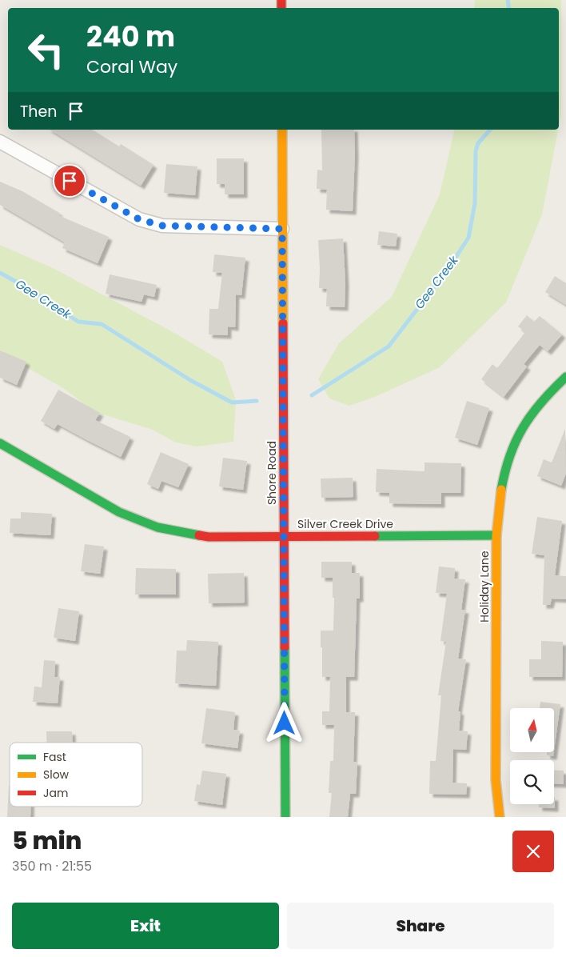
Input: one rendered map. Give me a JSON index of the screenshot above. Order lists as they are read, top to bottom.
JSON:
{
  "streets": {
    "street": ["Shore Road", "Silver Creek Drive", "Holiday Lane"]
  },
  "crossings": [
    ["Shore Road", "Silver Creek Drive"],
    ["Silver Creek Drive", "Holiday Lane"]
  ],
  "water": ["Gee Creek"],
  "legend": ["Fast", "Slow", "Jam"],
  "north": "top",
  "page": {
    "turn": ["240 m", "Coral Way"],
    "then": "Then",
    "heading": ["5 min", "350 m · 21:55"],
    "buttons": ["Exit", "Share"]
  }
}
